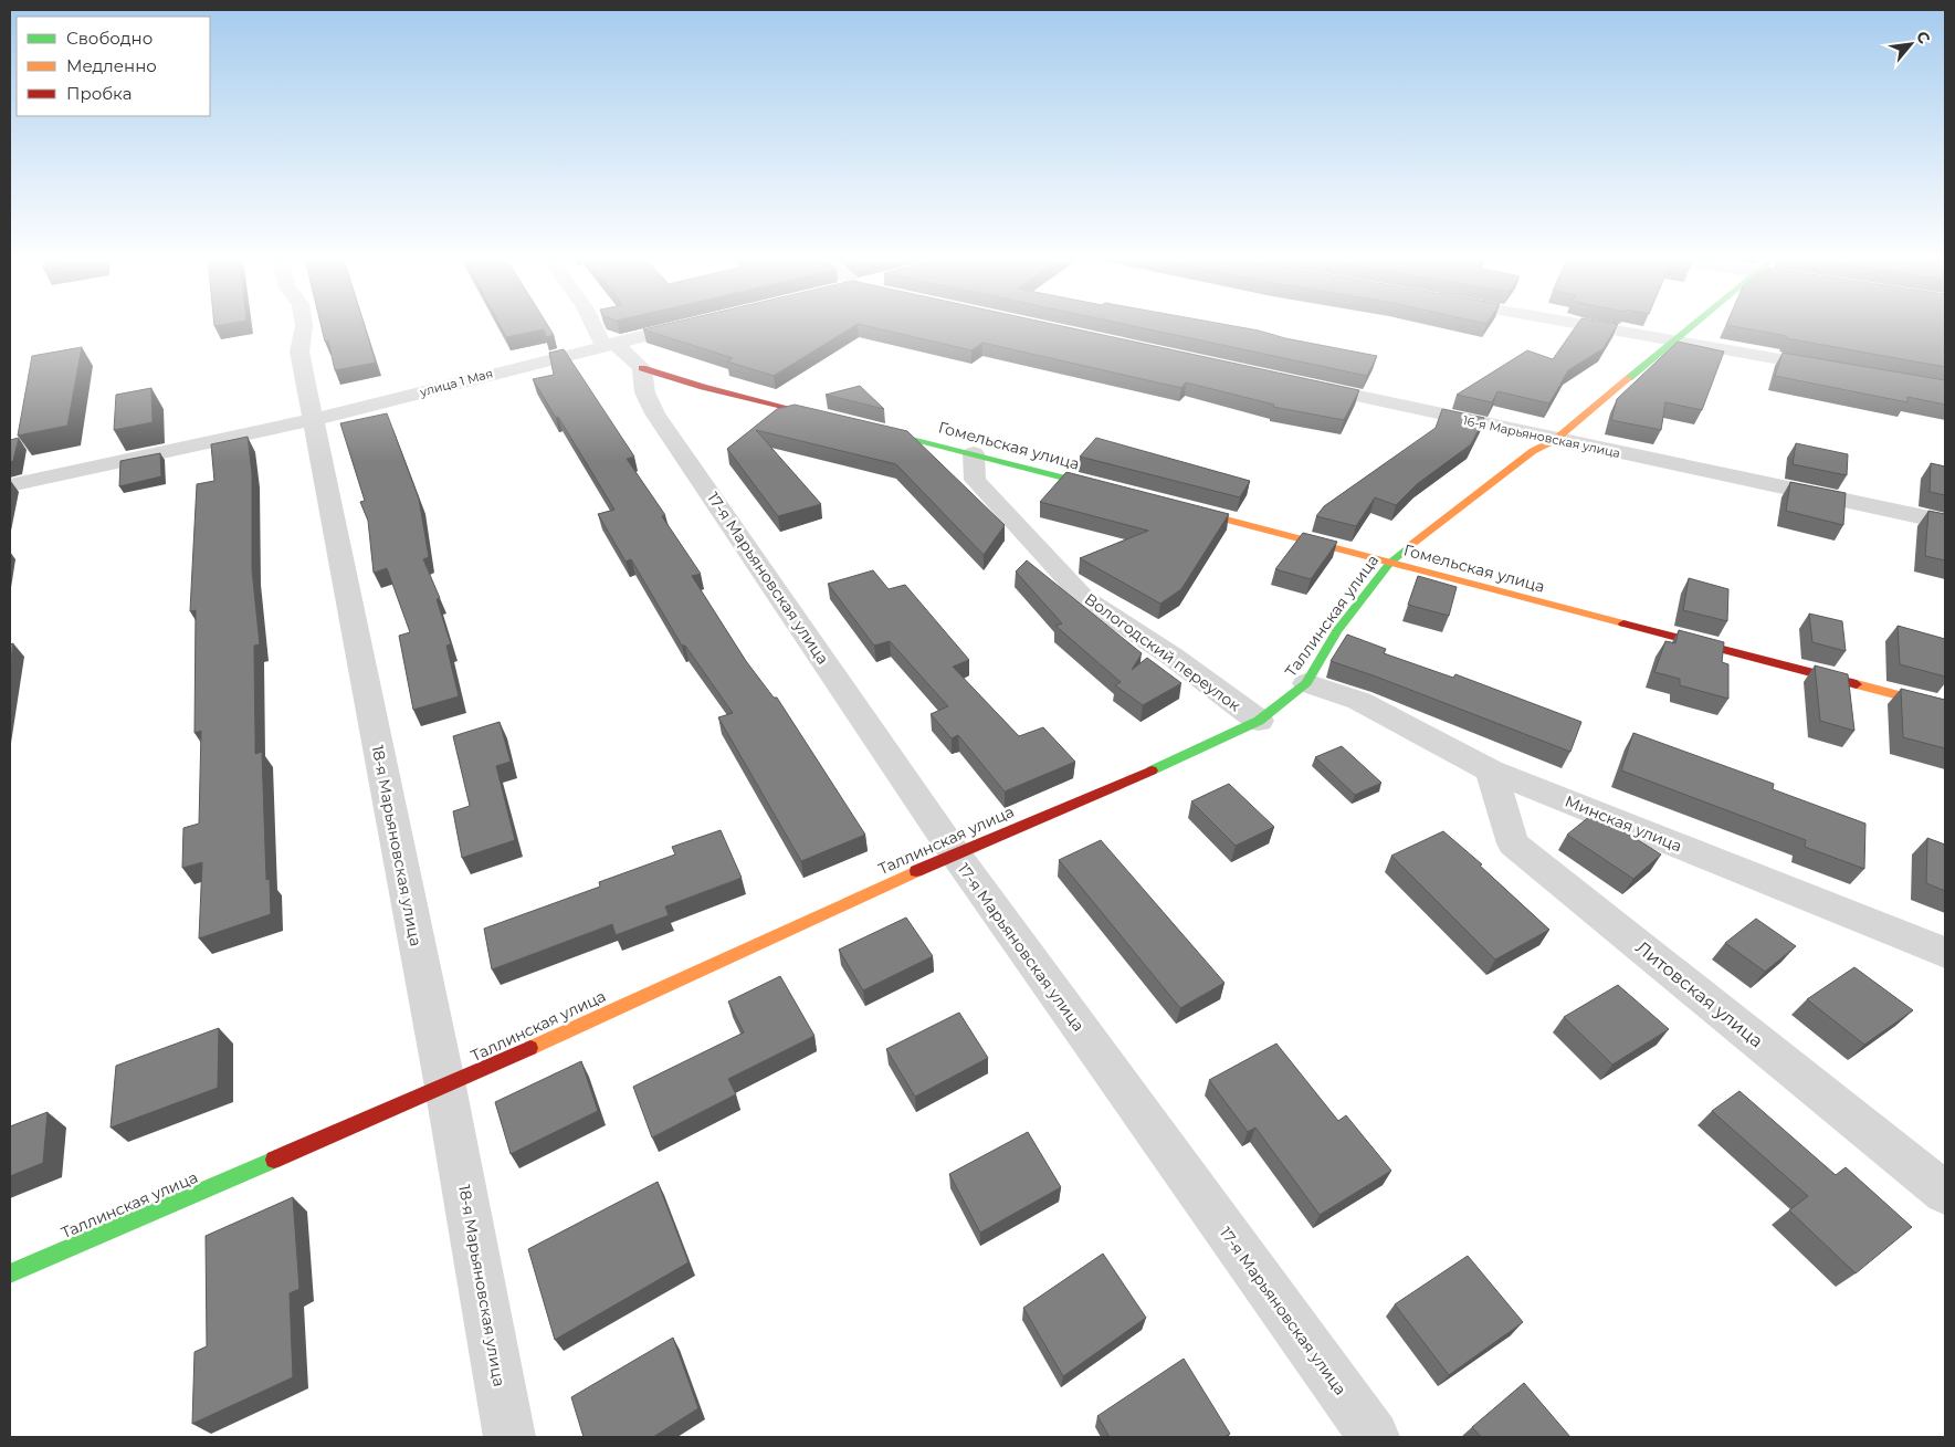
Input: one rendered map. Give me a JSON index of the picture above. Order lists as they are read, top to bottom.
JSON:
{
  "streets": {
    "street": [
      "улица 1 Мая",
      "16-я Марьяновская улица",
      "Гомельская улица",
      "17-я Марьяновская улица",
      "Таллинская улица",
      "Вологодский переулок",
      "Минская улица",
      "18-я Марьяновская улица",
      "Литовская улица"
    ]
  },
  "crossings": [
    ["улица 1 Мая", "18-я Марьяновская улица"],
    ["16-я Марьяновская улица", "Таллинская улица"],
    ["Гомельская улица", "Таллинская улица"],
    ["Гомельская улица", "Вологодский переулок"],
    ["17-я Марьяновская улица", "Таллинская улица"],
    ["Таллинская улица", "Вологодский переулок"],
    ["Таллинская улица", "Минская улица"],
    ["Таллинская улица", "18-я Марьяновская улица"],
    ["Минская улица", "Литовская улица"]
  ],
  "legend": ["Свободно", "Медленно", "Пробка"],
  "north": "top right"
}
